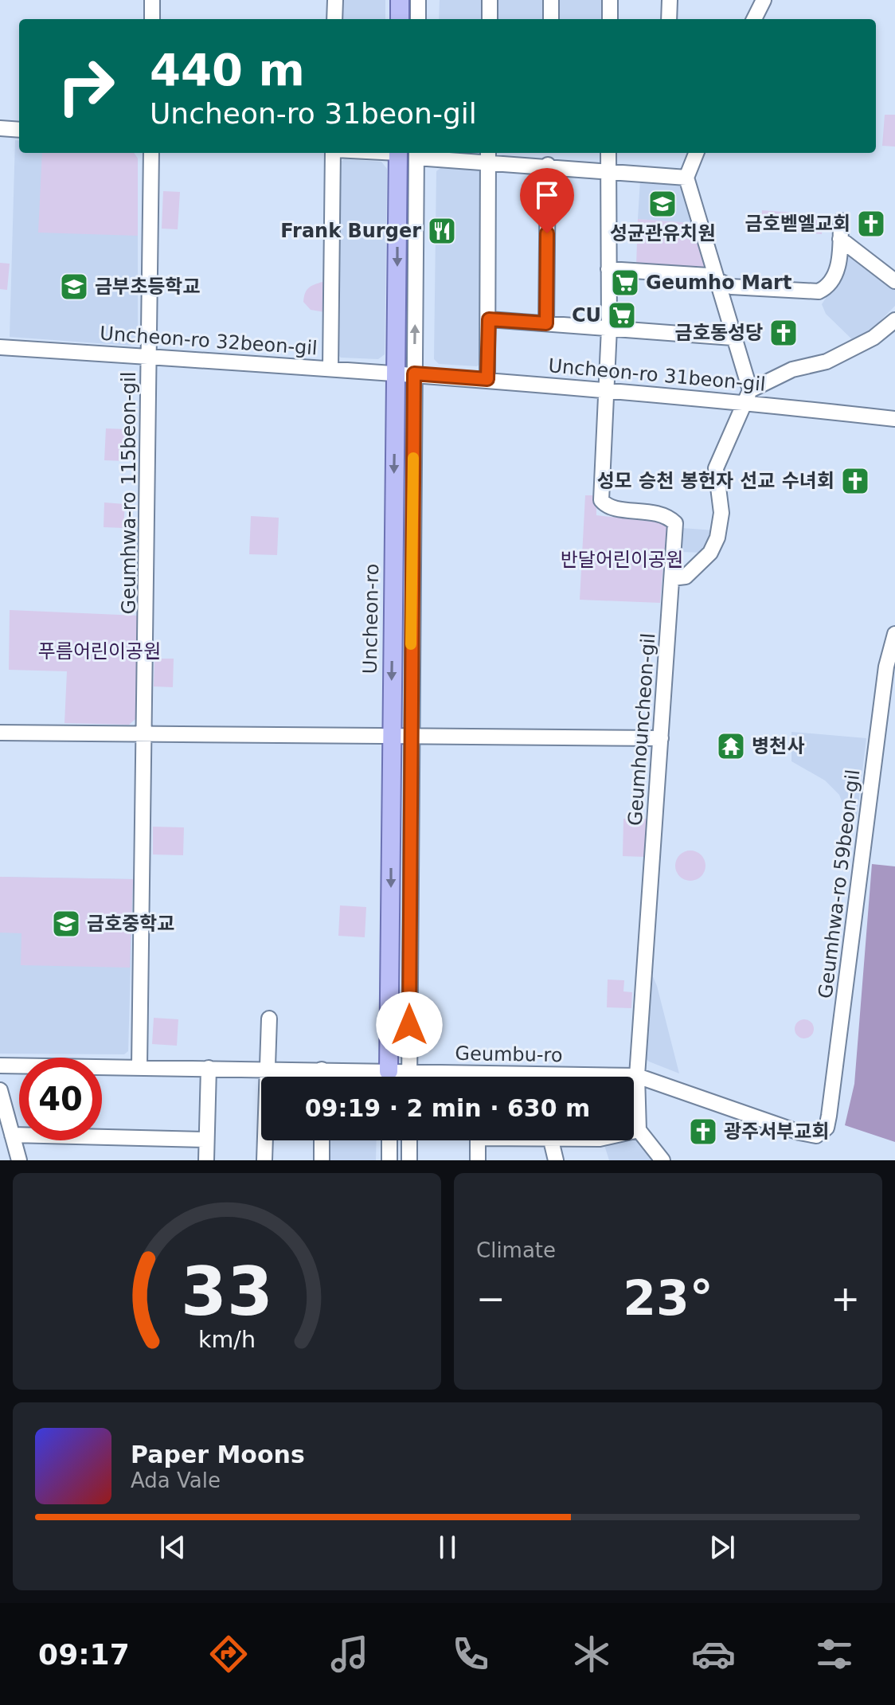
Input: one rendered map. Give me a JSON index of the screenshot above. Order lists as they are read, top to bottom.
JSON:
{
  "streets": {
    "main road": ["Uncheon-ro"],
    "street": [
      "Uncheon-ro 32beon-gil",
      "Uncheon-ro 31beon-gil",
      "Geumhwa-ro 115beon-gil",
      "Geumhouncheon-gil",
      "Geumhwa-ro 59beon-gil",
      "Geumbu-ro"
    ]
  },
  "crossings": [
    ["Uncheon-ro 32beon-gil", "Uncheon-ro 31beon-gil"],
    ["Uncheon-ro 32beon-gil", "Geumhwa-ro 115beon-gil"],
    ["Uncheon-ro 32beon-gil", "Uncheon-ro"],
    ["Uncheon-ro 31beon-gil", "Uncheon-ro"],
    ["Uncheon-ro 31beon-gil", "Geumhouncheon-gil"],
    ["Geumhwa-ro 115beon-gil", "Geumbu-ro"],
    ["Uncheon-ro", "Geumbu-ro"],
    ["Geumhouncheon-gil", "Geumbu-ro"],
    ["Geumhwa-ro 59beon-gil", "Geumbu-ro"]
  ],
  "parks": ["반달어린이공원", "푸름어린이공원"],
  "places": {
    "school or university": ["성균관유치원", "금부초등학교", "금호중학교"],
    "church": [
      "금호벧엘교회",
      "금호동성당",
      "성모 승천 봉헌자 선교 수녀회",
      "광주서부교회"
    ],
    "restaurant": ["Frank Burger"],
    "supermarket": ["Geumho Mart", "CU"],
    "temple": ["병천사"]
  },
  "page": {
    "turn": ["440 m", "Uncheon-ro 31beon-gil"],
    "limit": "40",
    "trip": "09:19 · 2 min · 630 m",
    "tile": "Climate",
    "heat": ["−", "23°", "+"],
    "song": ["Paper Moons", "Ada Vale"],
    "tabs": "09:17",
    "gauge": ["33", "km/h"]
  }
}
